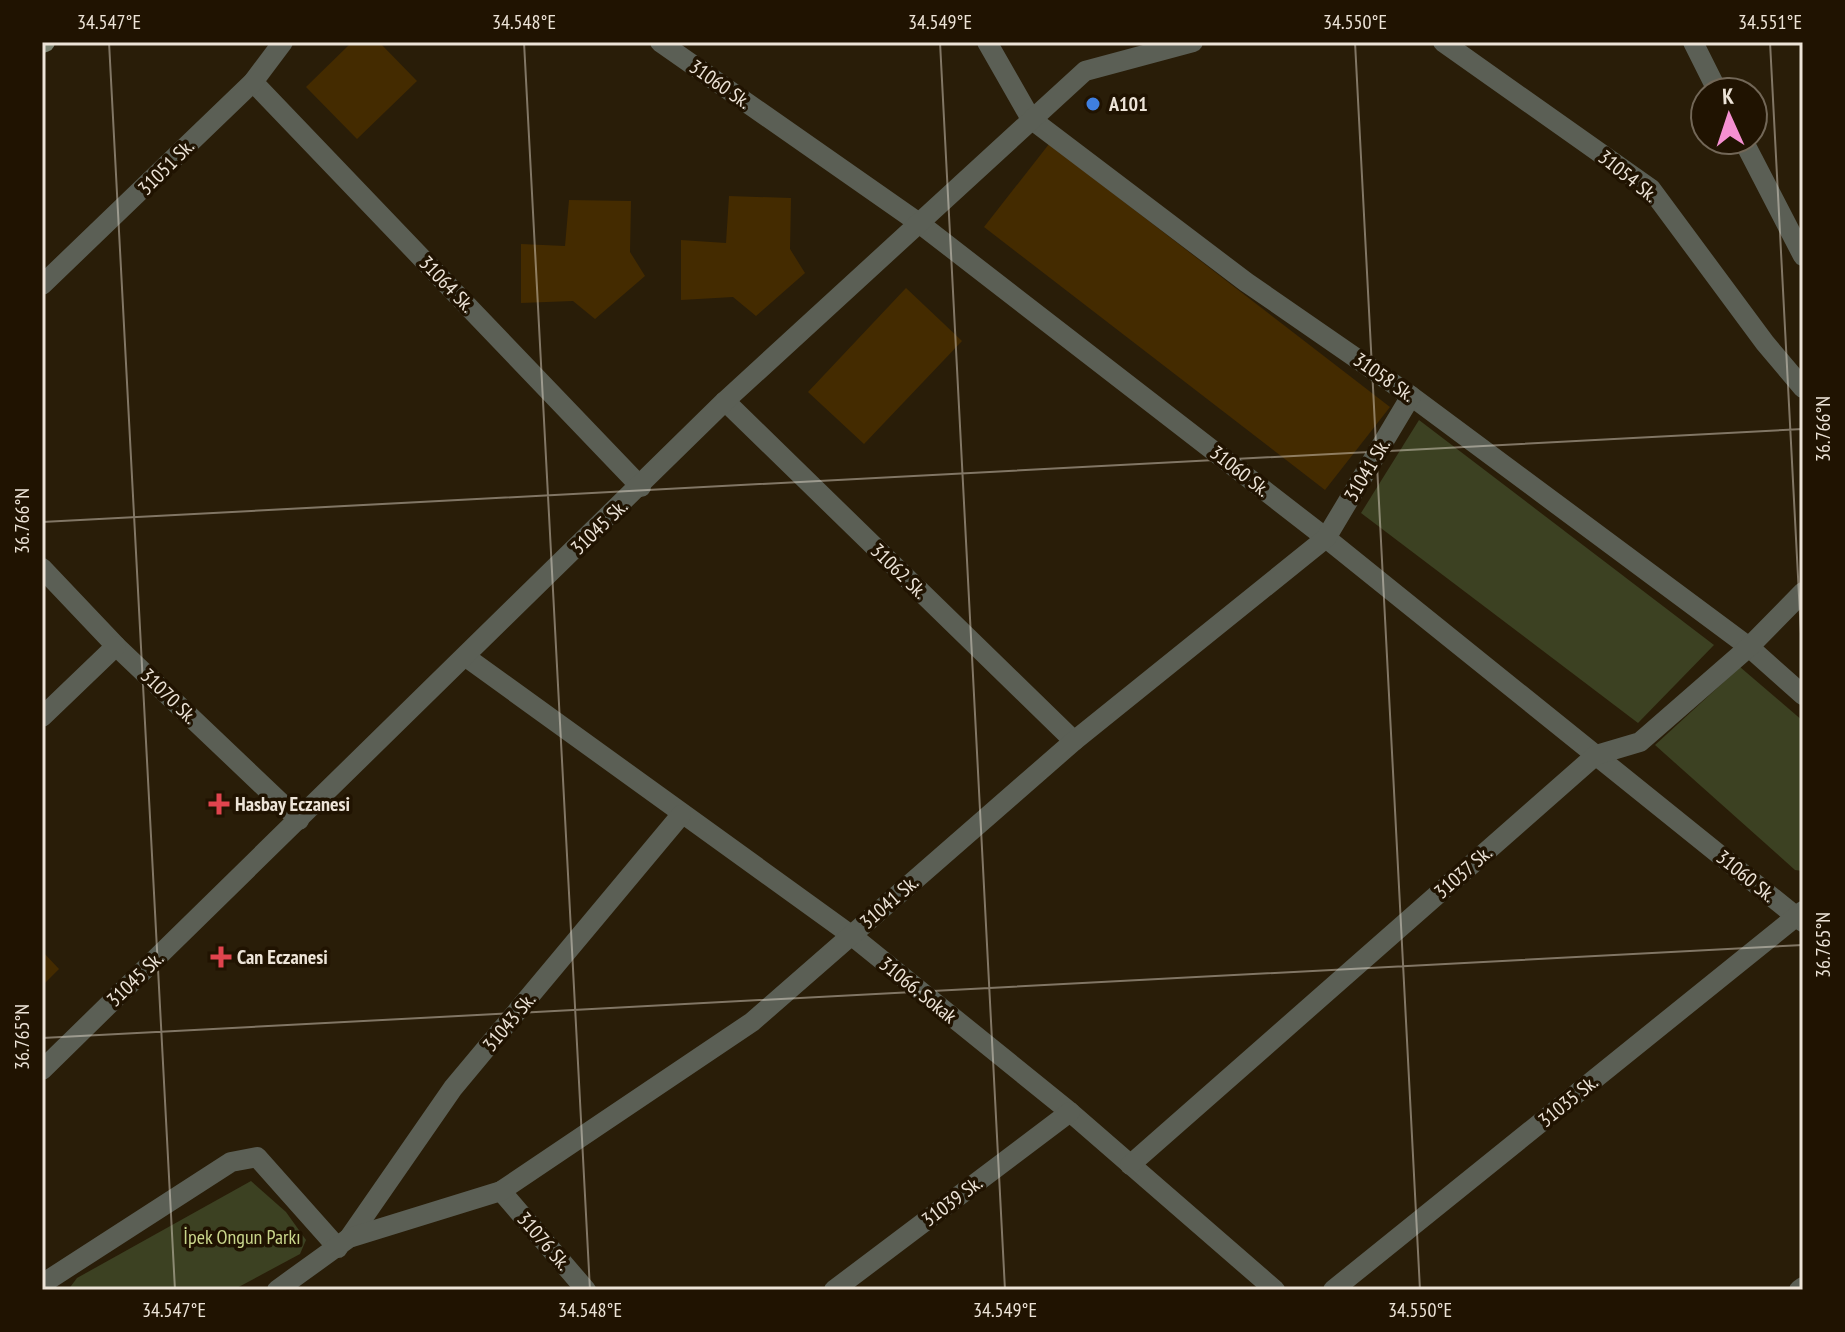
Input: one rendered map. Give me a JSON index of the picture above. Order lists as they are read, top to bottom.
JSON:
{
  "streets": {
    "street": [
      "31060 Sk.",
      "31051 Sk.",
      "31054 Sk.",
      "31064 Sk.",
      "31058 Sk.",
      "31041 Sk.",
      "31045 Sk.",
      "31062 Sk.",
      "31070 Sk.",
      "31037 Sk.",
      "31066. Sokak",
      "31043 Sk.",
      "31035 Sk.",
      "31039 Sk.",
      "31076 Sk."
    ]
  },
  "crossings": [
    ["31060 Sk.", "31041 Sk."],
    ["31060 Sk.", "31045 Sk."],
    ["31060 Sk.", "31037 Sk."],
    ["31060 Sk.", "31035 Sk."],
    ["31051 Sk.", "31064 Sk."],
    ["31064 Sk.", "31045 Sk."],
    ["31058 Sk.", "31041 Sk."],
    ["31058 Sk.", "31045 Sk."],
    ["31058 Sk.", "31037 Sk."],
    ["31041 Sk.", "31062 Sk."],
    ["31041 Sk.", "31066. Sokak"],
    ["31041 Sk.", "31043 Sk."],
    ["31041 Sk.", "31076 Sk."],
    ["31045 Sk.", "31062 Sk."],
    ["31045 Sk.", "31070 Sk."],
    ["31045 Sk.", "31066. Sokak"],
    ["31037 Sk.", "31066. Sokak"],
    ["31066. Sokak", "31043 Sk."],
    ["31066. Sokak", "31039 Sk."]
  ],
  "parks": ["İpek Ongun Parkı"],
  "places": {
    "other": ["A101"],
    "health": ["Hasbay Eczanesi", "Can Eczanesi"]
  },
  "north": "top",
  "coordinates": [
    "34.547°E",
    "34.548°E",
    "34.549°E",
    "34.550°E",
    "34.551°E",
    "36.766°N",
    "36.765°N"
  ]
}
